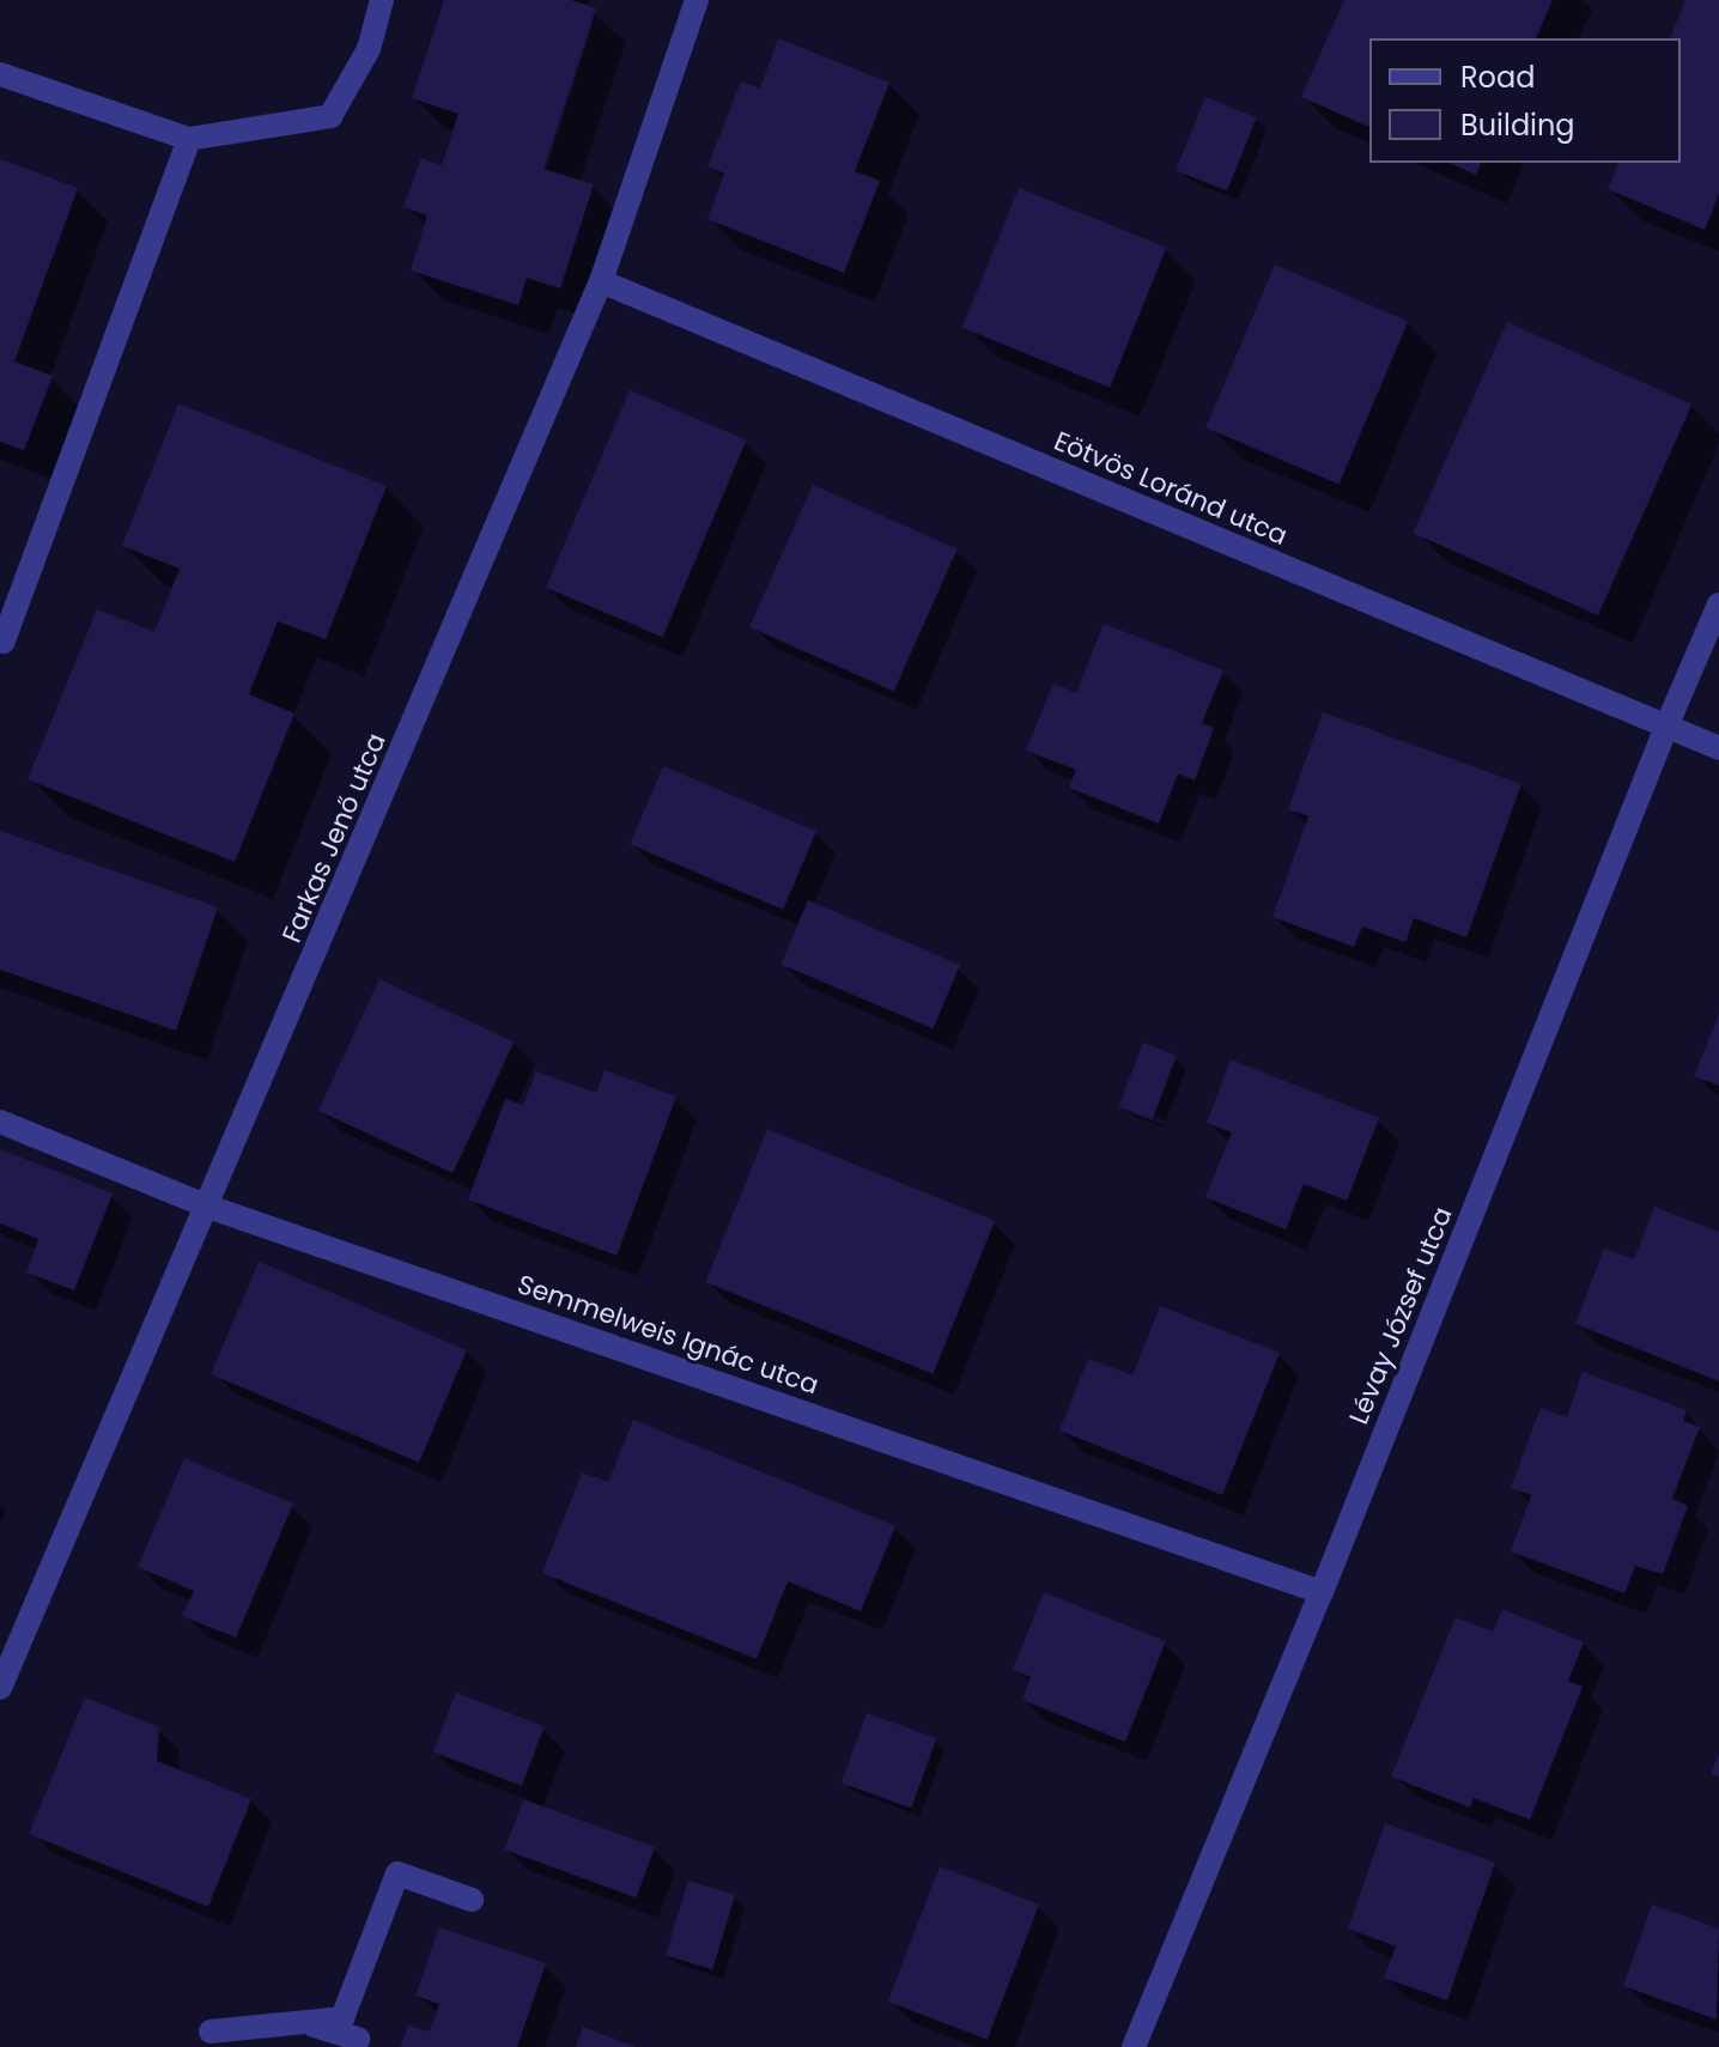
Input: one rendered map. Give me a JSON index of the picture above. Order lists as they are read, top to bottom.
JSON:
{
  "streets": {
    "street": [
      "Eötvös Loránd utca",
      "Farkas Jenő utca",
      "Lévay József utca",
      "Semmelweis Ignác utca"
    ]
  },
  "crossings": [
    ["Eötvös Loránd utca", "Farkas Jenő utca"],
    ["Eötvös Loránd utca", "Lévay József utca"],
    ["Farkas Jenő utca", "Semmelweis Ignác utca"],
    ["Lévay József utca", "Semmelweis Ignác utca"]
  ],
  "legend": ["Road", "Building"]
}
